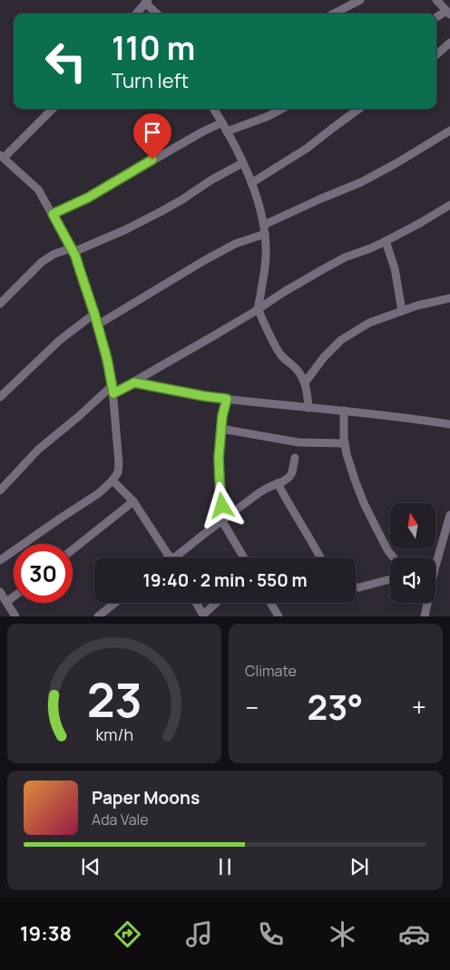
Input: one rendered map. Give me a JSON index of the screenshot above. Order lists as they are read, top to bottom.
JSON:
{
  "north": "top",
  "page": {
    "turn": ["110 m", "Turn left"],
    "limit": "30",
    "trip": "19:40 · 2 min · 550 m",
    "tile": "Climate",
    "heat": ["−", "23°", "+"],
    "song": ["Paper Moons", "Ada Vale"],
    "tabs": "19:38",
    "gauge": ["23", "km/h"]
  }
}
